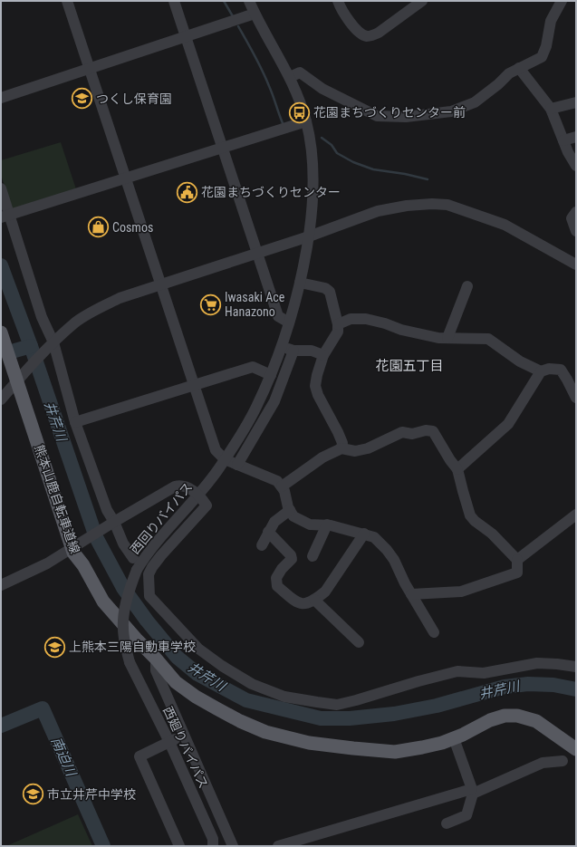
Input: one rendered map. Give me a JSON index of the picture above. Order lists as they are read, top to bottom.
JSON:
{
  "streets": {
    "main road": ["熊本山鹿自転車道線"],
    "street": ["西回りバイパス", "西廻りバイパス"]
  },
  "crossings": [
    ["西回りバイパス", "西廻りバイパス"]
  ],
  "districts": ["花園五丁目"],
  "water": ["井芹川", "南迫川"],
  "places": {
    "school or university": ["つくし保育園", "上熊本三陽自動車学校", "市立井芹中学校"],
    "bus stop": ["花園まちづくりセンター前"],
    "public building": ["花園まちづくりセンター"],
    "shop": ["Cosmos"],
    "supermarket": ["Iwasaki Ace Hanazono"]
  }
}
